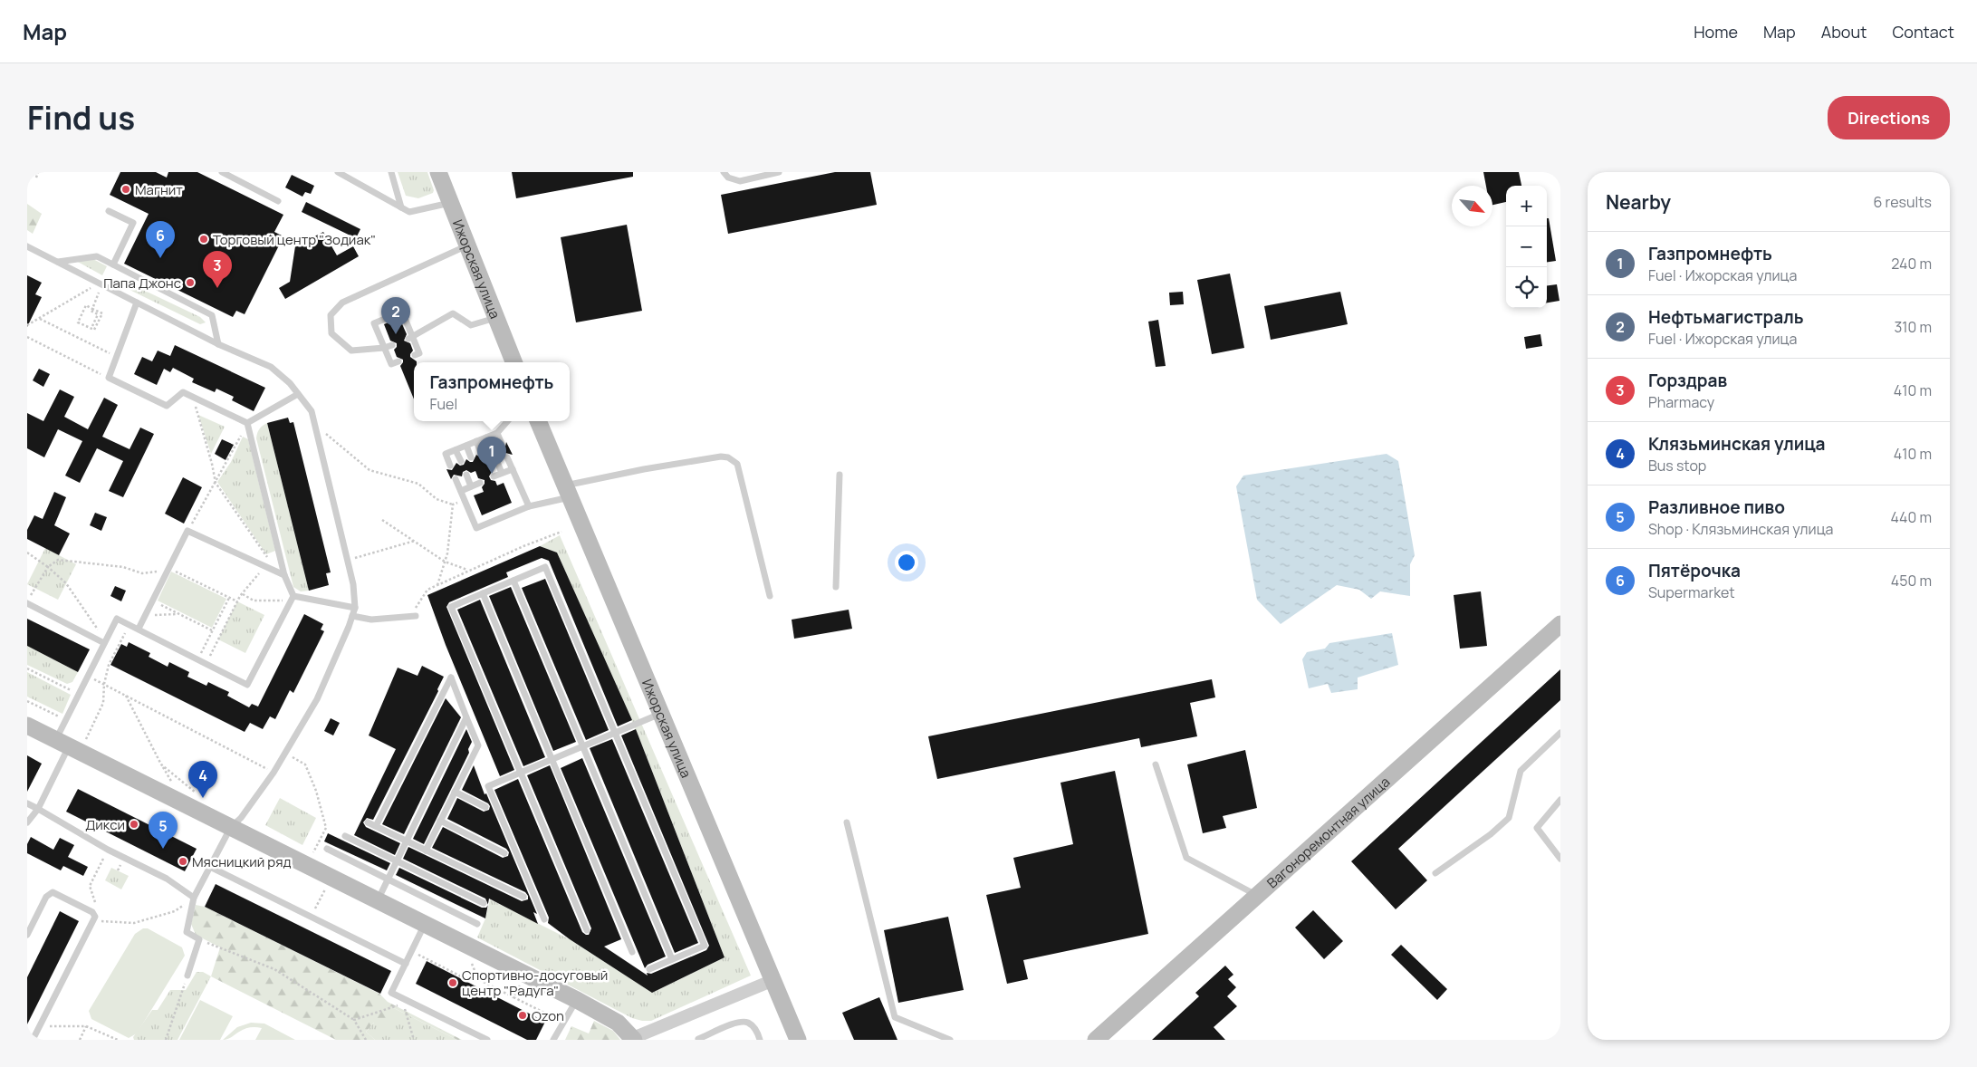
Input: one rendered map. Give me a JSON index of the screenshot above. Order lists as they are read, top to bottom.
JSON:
{
  "streets": {
    "street": ["Ижорская улица", "Вагоноремонтная улица"]
  },
  "places": [
    "Магнит",
    "Торговый центр \"Зодиак\"",
    "Папа Джонс",
    "Дикси",
    "Мясницкий ряд",
    "Спортивно-досуговый центр \"Радуга\"",
    "Ozon"
  ],
  "north": "bottom right",
  "page": {
    "header": "Map",
    "nav": [
      "Home",
      "Map",
      "About",
      "Contact"
    ],
    "title": "Find us",
    "buttons": "Directions",
    "heading": ["Nearby", "6 results"],
    "map_buttons": ["+", "−"],
    "pins": [
      "6",
      "3",
      "2",
      "1",
      "4",
      "5"
    ],
    "list": [
      {
        "mark": "1",
        "name": "Газпромнефть",
        "note": "Fuel · Ижорская улица",
        "value": "240 m"
      },
      {
        "mark": "2",
        "name": "Нефтьмагистраль",
        "note": "Fuel · Ижорская улица",
        "value": "310 m"
      },
      {
        "mark": "3",
        "name": "Горздрав",
        "note": "Pharmacy",
        "value": "410 m"
      },
      {
        "mark": "4",
        "name": "Клязьминская улица",
        "note": "Bus stop",
        "value": "410 m"
      },
      {
        "mark": "5",
        "name": "Разливное пиво",
        "note": "Shop · Клязьминская улица",
        "value": "440 m"
      },
      {
        "mark": "6",
        "name": "Пятёрочка",
        "note": "Supermarket",
        "value": "450 m"
      }
    ],
    "popup": ["Газпромнефть", "Fuel"]
  }
}
